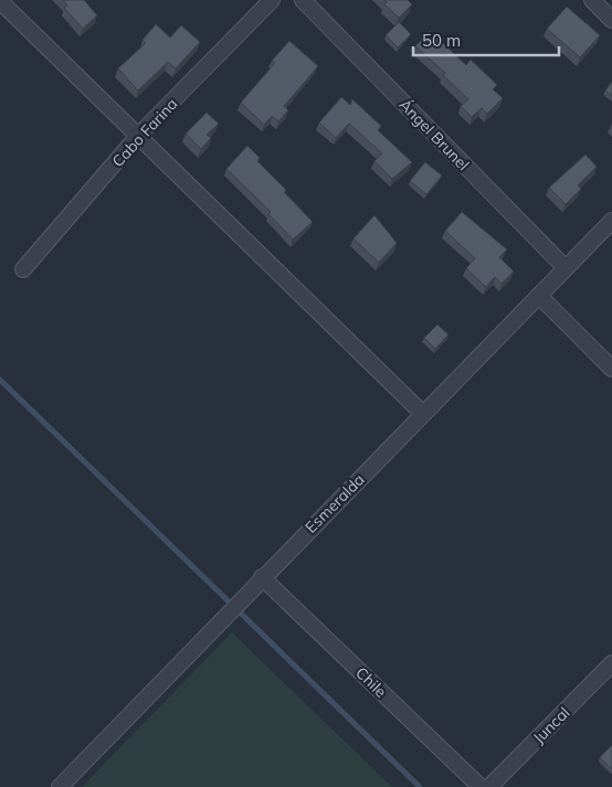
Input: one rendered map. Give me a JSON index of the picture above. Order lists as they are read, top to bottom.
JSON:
{
  "streets": {
    "street": [
      "Cabo Farina",
      "Ángel Brunel",
      "Esmeralda",
      "Chile",
      "Juncal"
    ]
  },
  "crossings": [
    ["Ángel Brunel", "Esmeralda"],
    ["Esmeralda", "Chile"]
  ],
  "scale_bar": "50 m"
}
